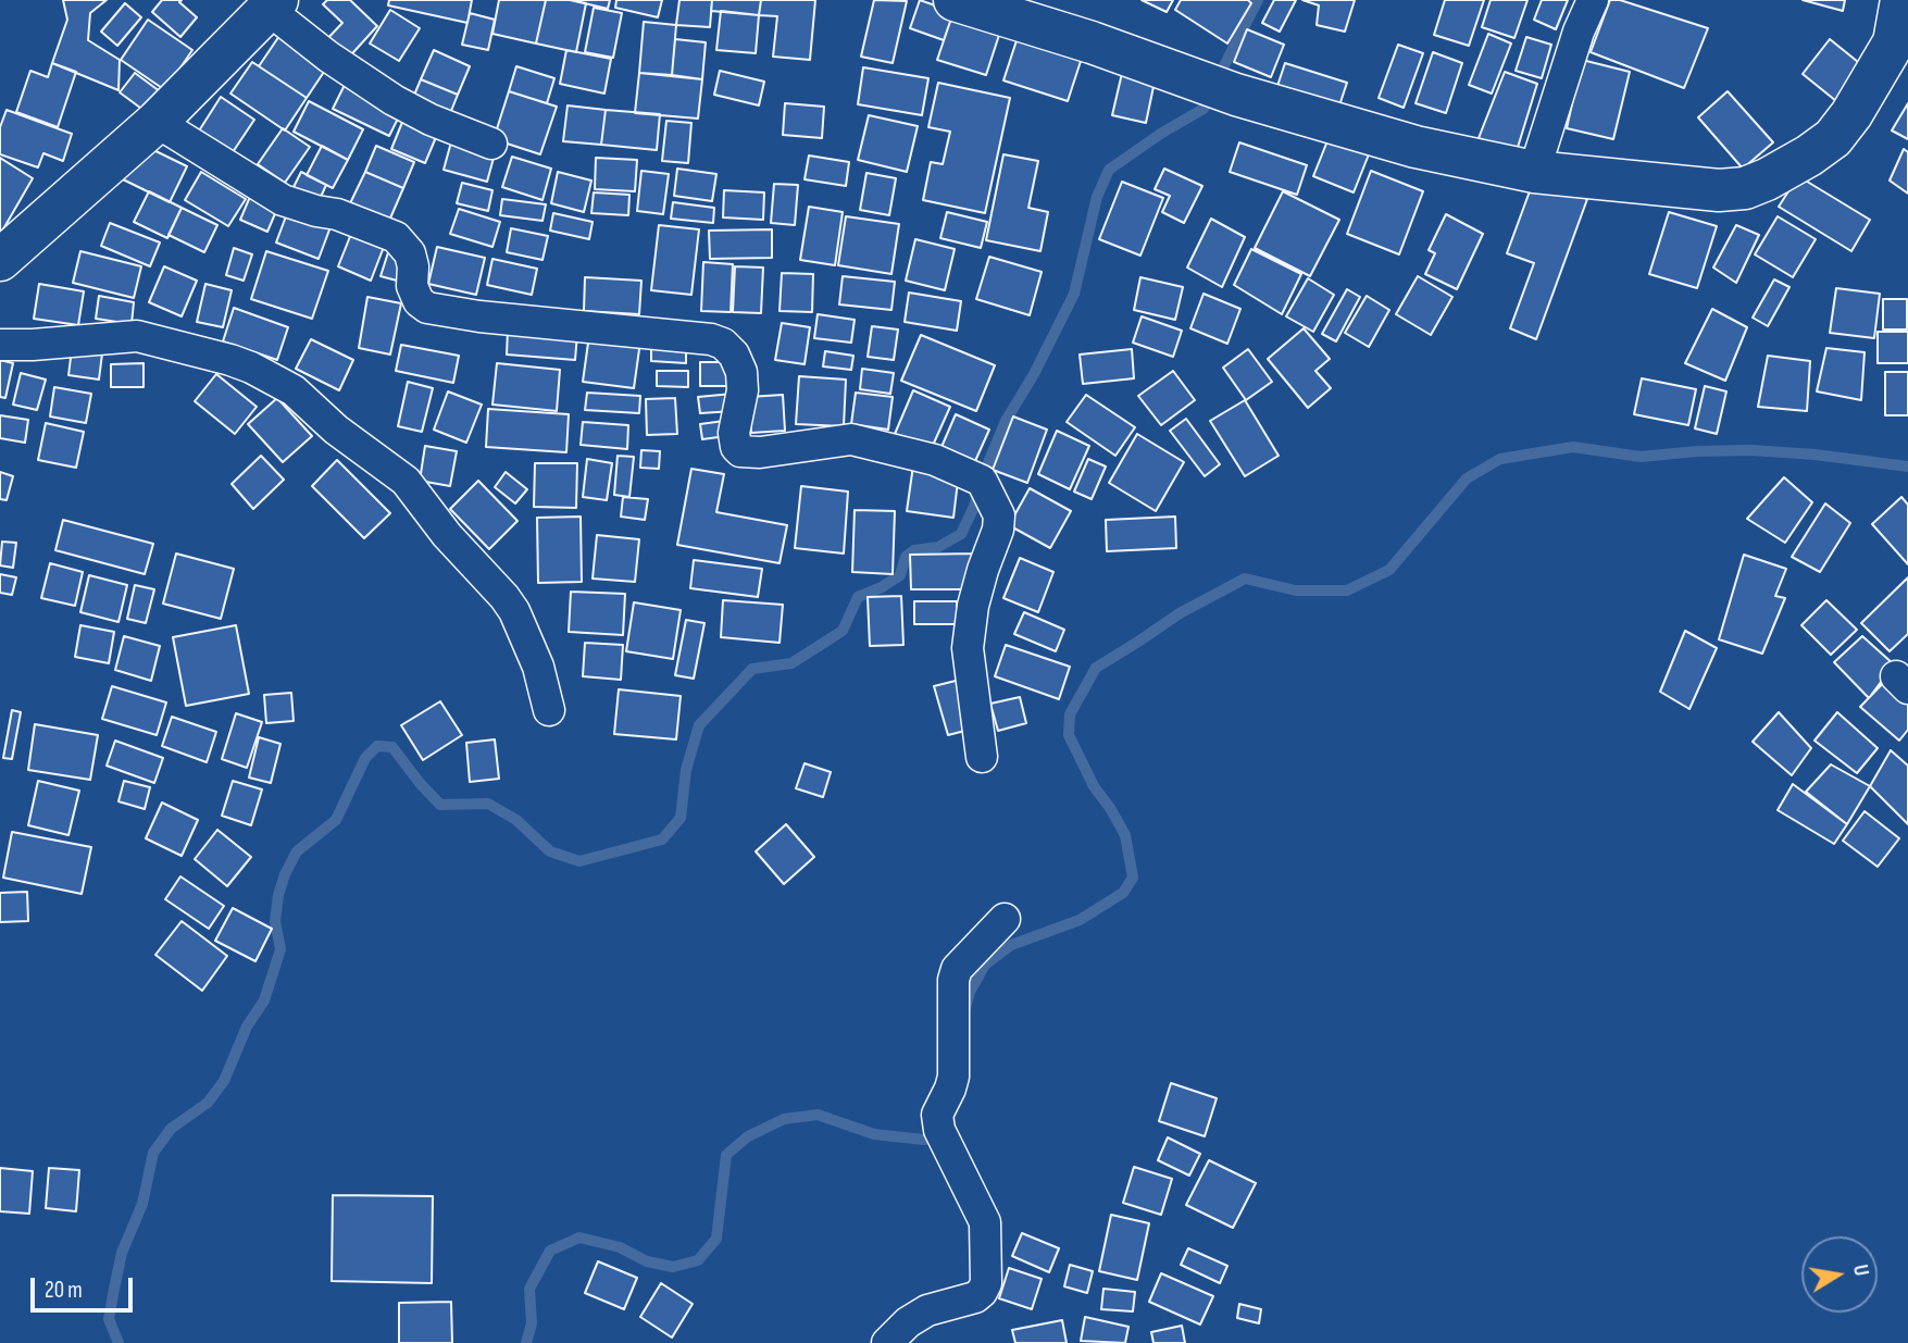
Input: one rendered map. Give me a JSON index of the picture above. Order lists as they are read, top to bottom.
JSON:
{
  "scale_bar": "20 m",
  "north": "right"
}
